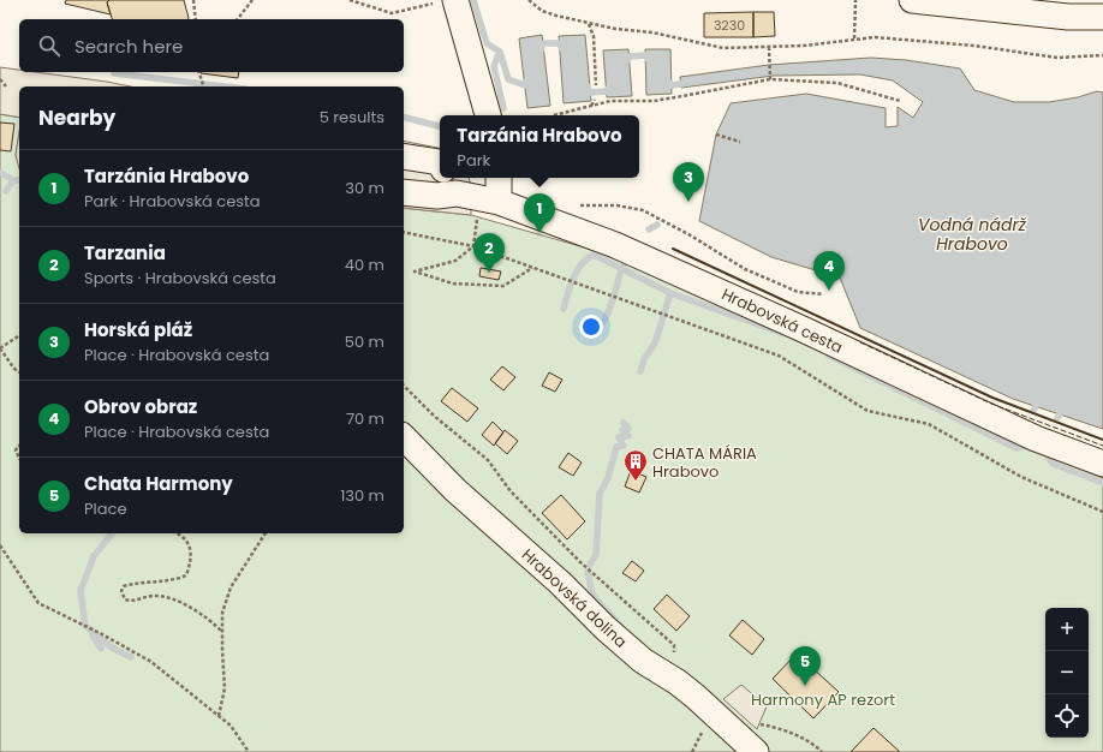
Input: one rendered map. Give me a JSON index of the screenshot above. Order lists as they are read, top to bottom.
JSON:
{
  "streets": {
    "street": ["Hrabovská cesta", "Hrabovská dolina"]
  },
  "water": ["Vodná nádrž Hrabovo"],
  "parks": ["Harmony AP rezort"],
  "places": {
    "building": ["CHATA MÁRIA Hrabovo"]
  },
  "house_numbers": ["3230"],
  "page": {
    "search": "Search here",
    "heading": ["Nearby", "5 results"],
    "popup": ["Tarzánia Hrabovo", "Park"],
    "list": [
      {
        "mark": "1",
        "name": "Tarzánia Hrabovo",
        "note": "Park · Hrabovská cesta",
        "value": "30 m"
      },
      {
        "mark": "2",
        "name": "Tarzania",
        "note": "Sports · Hrabovská cesta",
        "value": "40 m"
      },
      {
        "mark": "3",
        "name": "Horská pláž",
        "note": "Place · Hrabovská cesta",
        "value": "50 m"
      },
      {
        "mark": "4",
        "name": "Obrov obraz",
        "note": "Place · Hrabovská cesta",
        "value": "70 m"
      },
      {
        "mark": "5",
        "name": "Chata Harmony",
        "note": "Place",
        "value": "130 m"
      }
    ],
    "pins": [
      "3",
      "1",
      "2",
      "4",
      "5"
    ],
    "map_buttons": ["+", "−"]
  }
}
